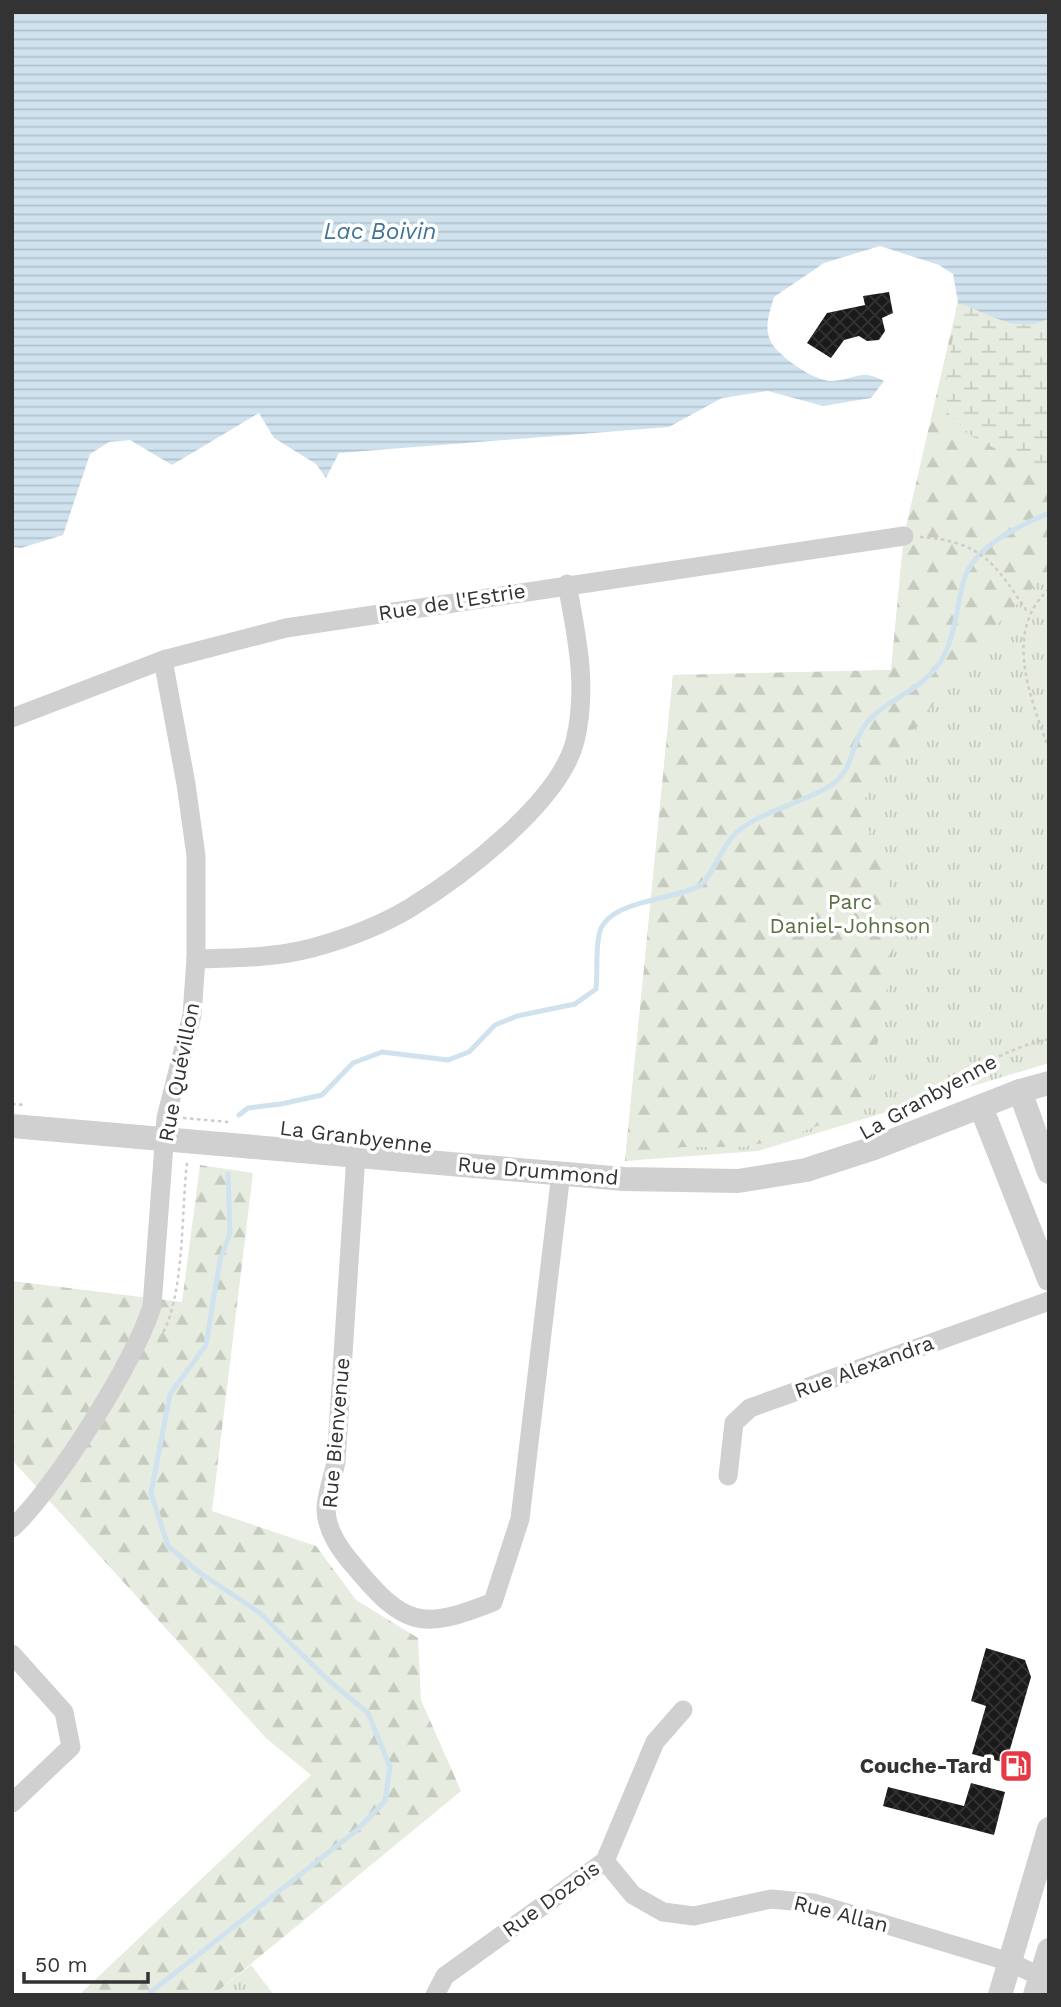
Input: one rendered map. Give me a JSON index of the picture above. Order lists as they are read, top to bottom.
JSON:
{
  "streets": {
    "street": [
      "Rue de l'Estrie",
      "Rue Quévillon",
      "Rue Drummond",
      "Rue Alexandra",
      "Rue Bienvenue",
      "Rue Dozois",
      "Rue Allan"
    ],
    "path": ["La Granbyenne"]
  },
  "crossings": [
    ["Rue de l'Estrie", "Rue Quévillon"],
    ["Rue Quévillon", "Rue Drummond"],
    ["Rue Drummond", "Rue Bienvenue"],
    ["Rue Dozois", "Rue Allan"]
  ],
  "water": ["Lac Boivin"],
  "parks": ["Parc Daniel-Johnson"],
  "places": {
    "fuel station": ["Couche-Tard"]
  },
  "scale_bar": "50 m"
}
